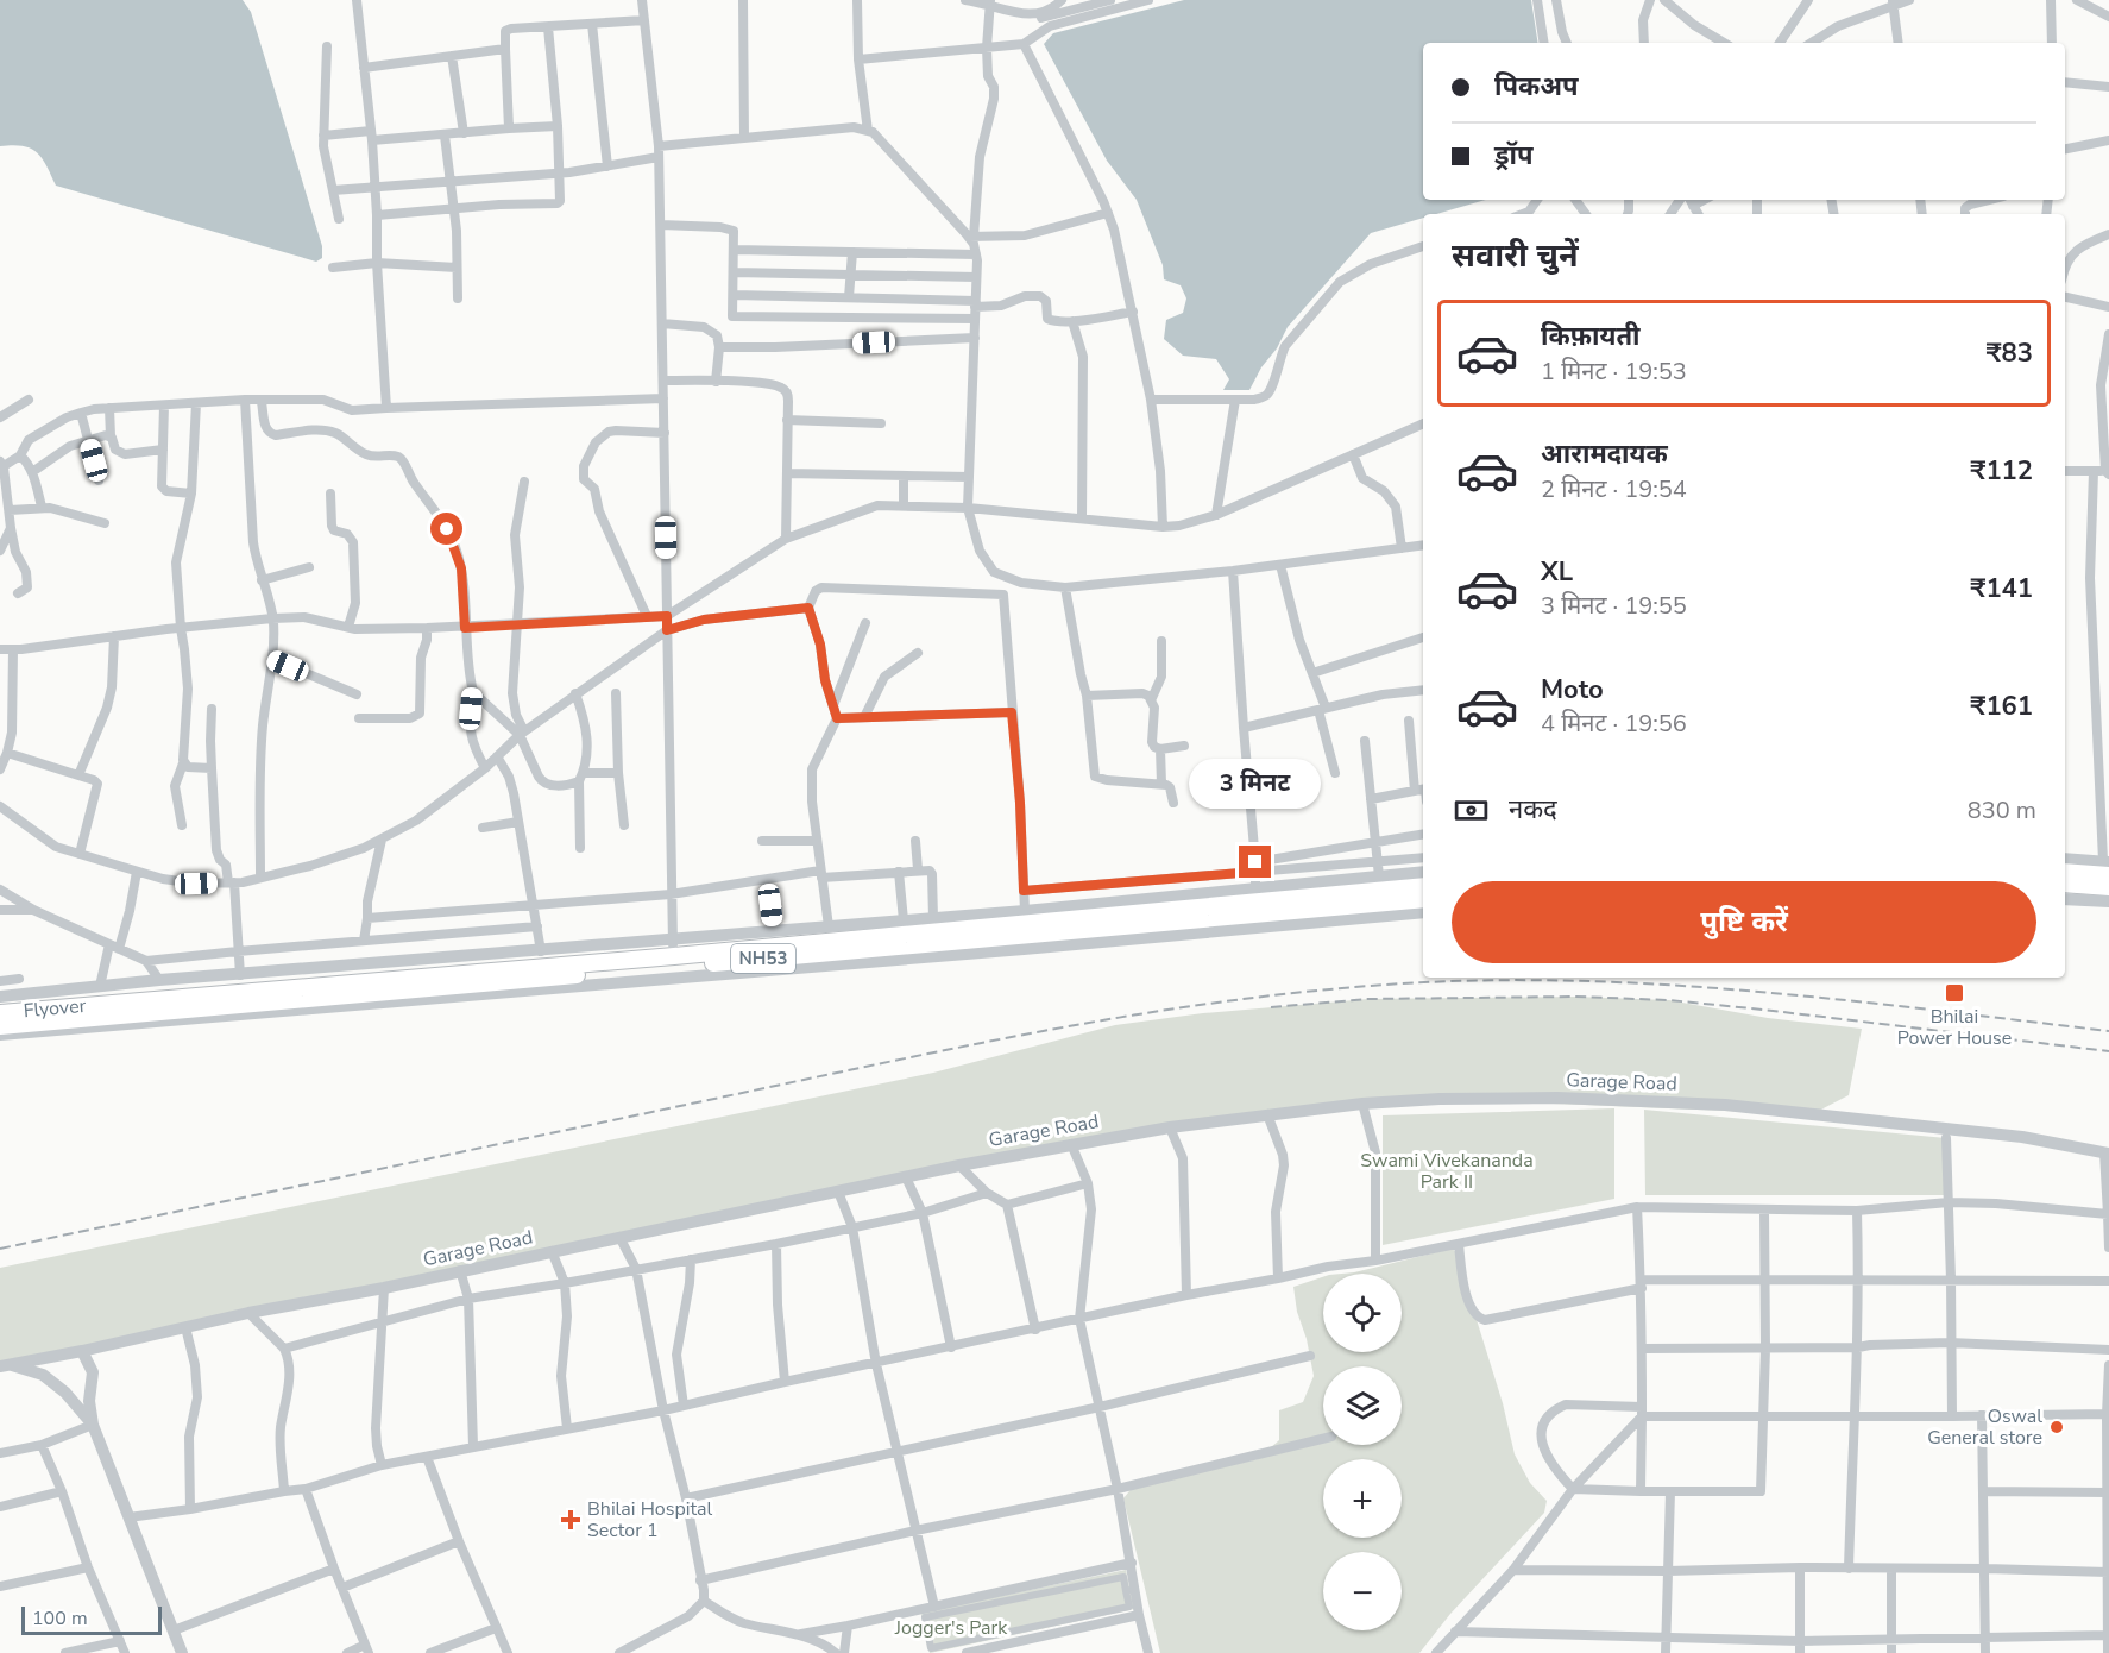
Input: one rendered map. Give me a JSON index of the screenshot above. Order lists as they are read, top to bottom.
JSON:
{
  "streets": {
    "highway": ["NH53", "Flyover"],
    "street": ["Garage Road"]
  },
  "crossings": [
    ["NH53", "Flyover"]
  ],
  "parks": ["Swami Vivekananda Park II", "Jogger's Park"],
  "places": {
    "transit": ["Bhilai Power House"],
    "other": ["Oswal General store"],
    "health": ["Bhilai Hospital Sector 1"]
  },
  "scale_bar": "100 m",
  "page": {
    "banner": ["पिकअप", "ड्रॉप"],
    "heading": "सवारी चुनें",
    "list": [
      {
        "name": "किफ़ायती",
        "note": "1 मिनट · 19:53",
        "value": "₹83"
      },
      {
        "name": "आरामदायक",
        "note": "2 मिनट · 19:54",
        "value": "₹112"
      },
      {
        "name": "XL",
        "note": "3 मिनट · 19:55",
        "value": "₹141"
      },
      {
        "name": "Moto",
        "note": "4 मिनट · 19:56",
        "value": "₹161"
      }
    ],
    "bubble": "3 मिनट",
    "pay": ["नकद", "830 m"],
    "buttons": "पुष्टि करें",
    "map_buttons": ["+", "−"],
    "scale": "100 m"
  }
}
